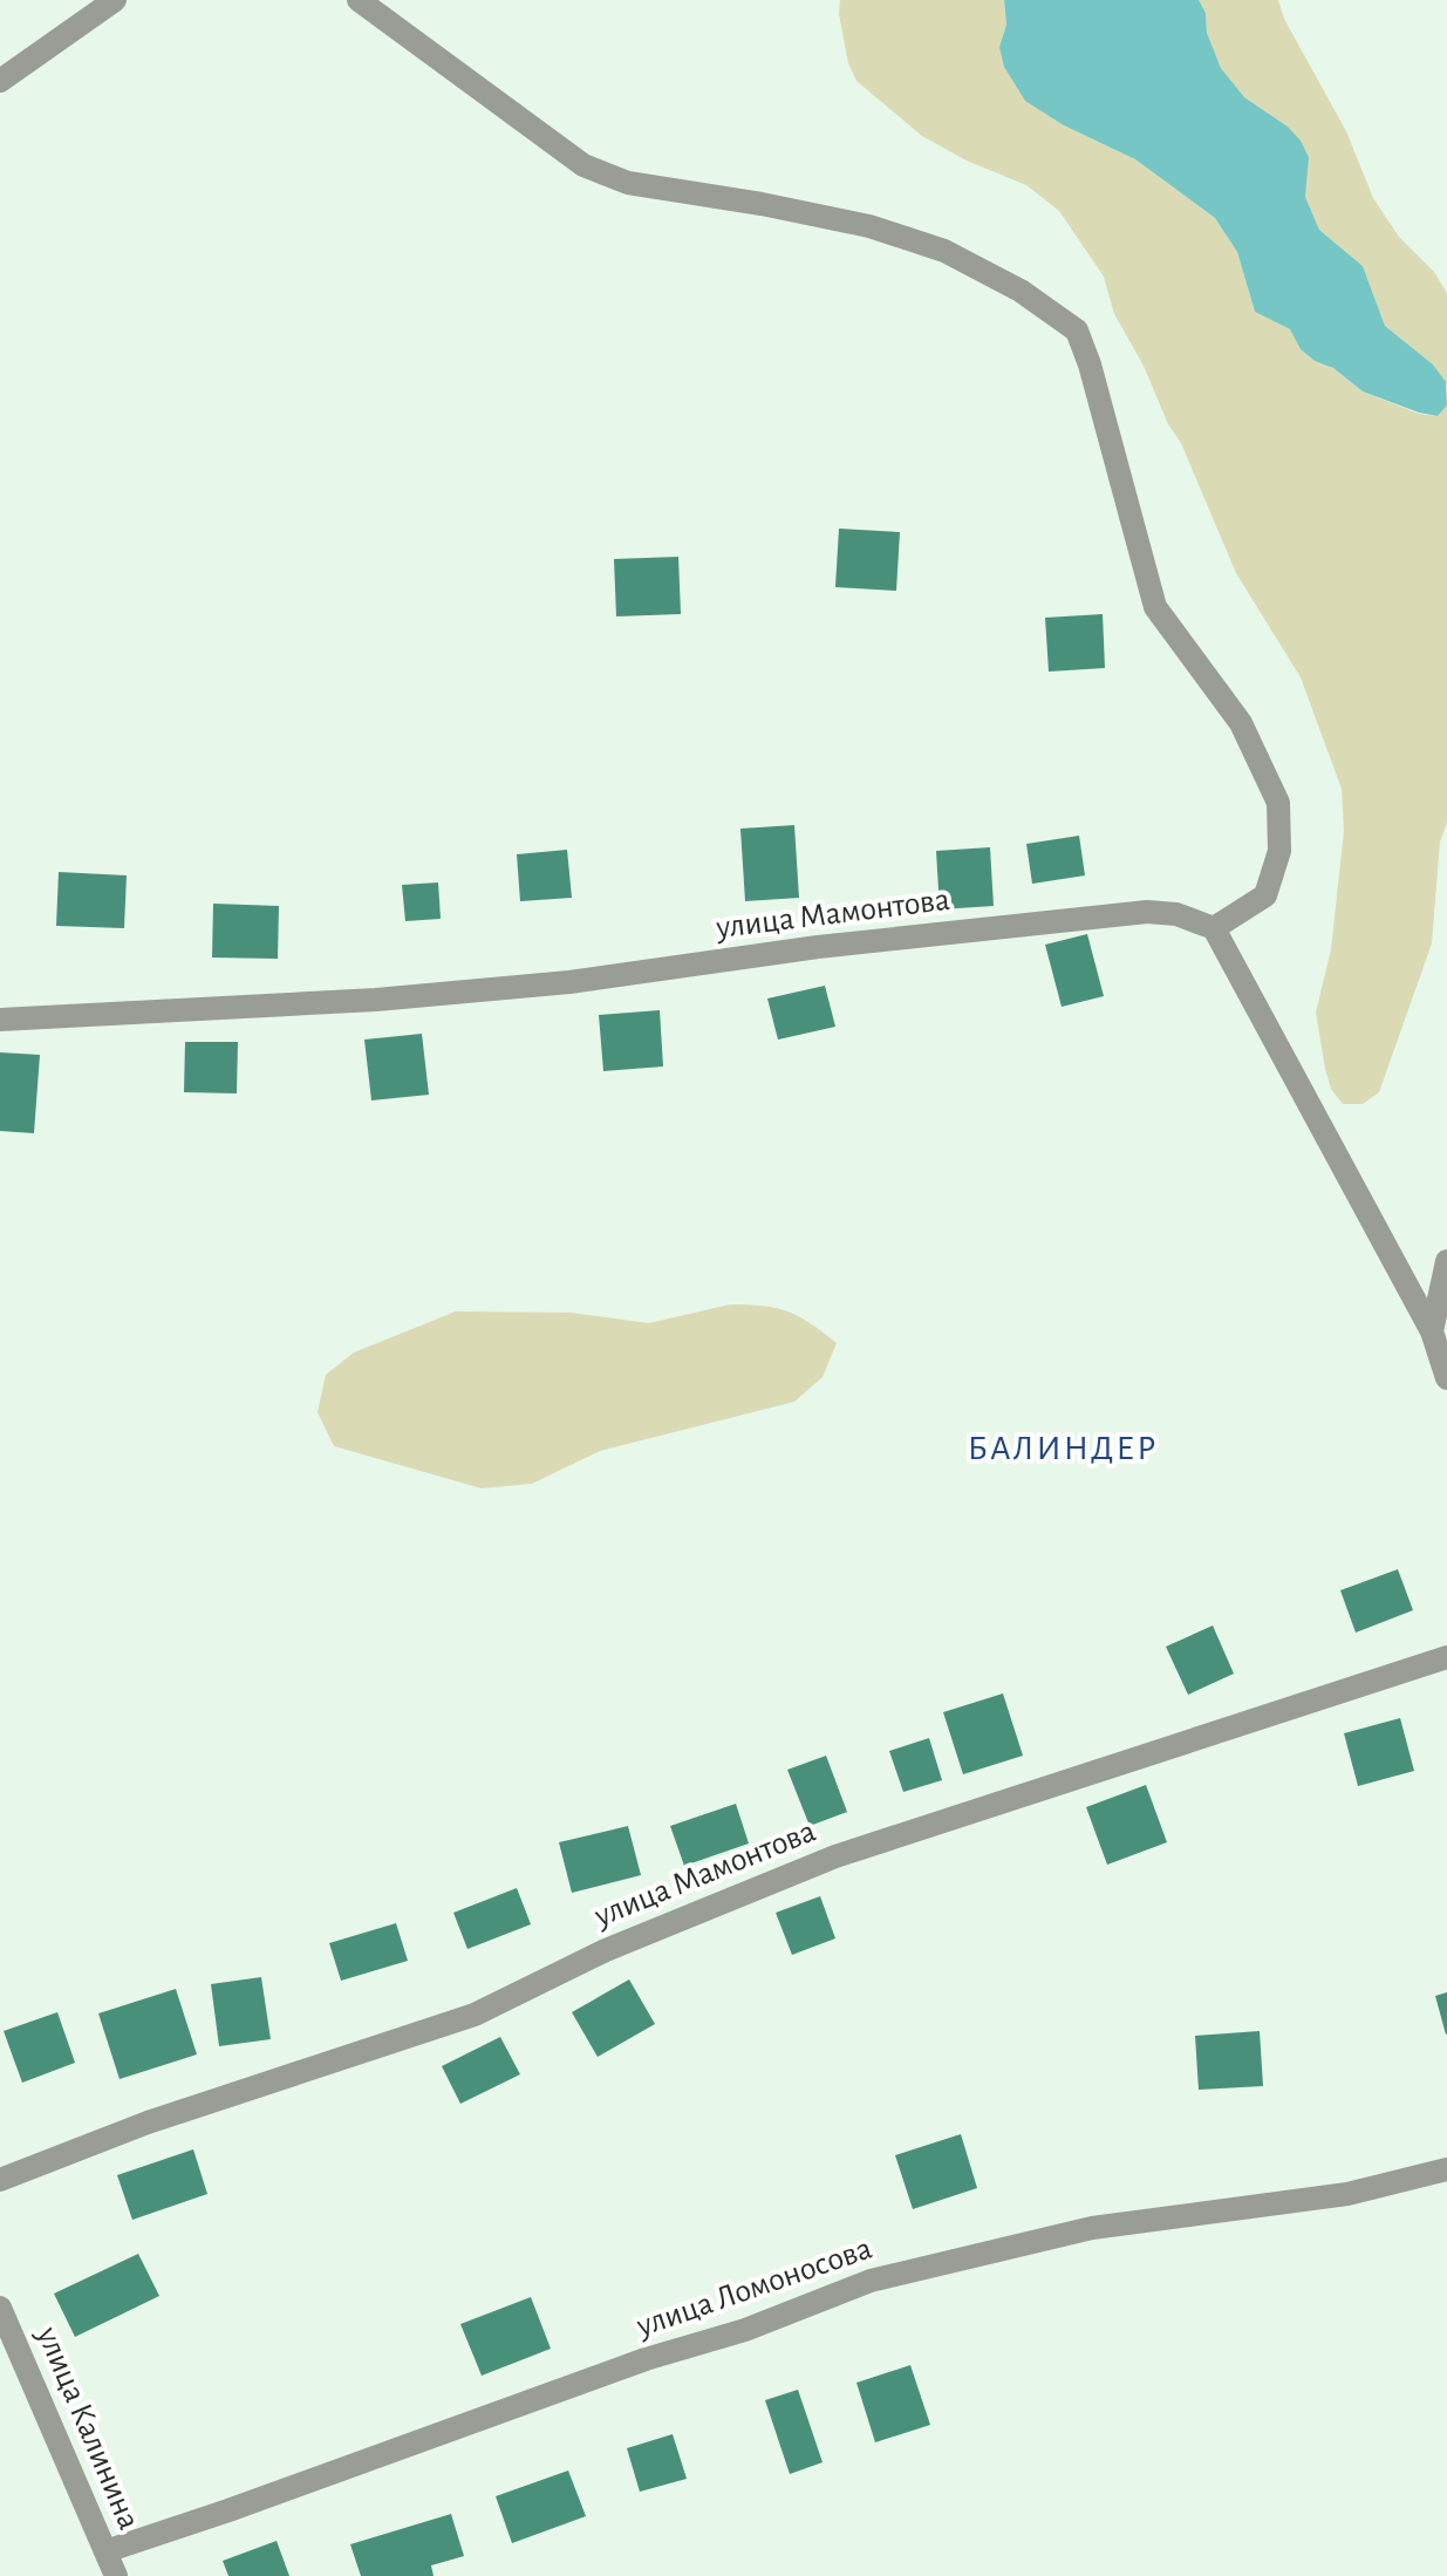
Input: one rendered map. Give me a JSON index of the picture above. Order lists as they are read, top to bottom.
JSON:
{
  "streets": {
    "street": ["улица Мамонтова", "улица Ломоносова", "улица Калинина"]
  },
  "crossings": [
    ["улица Ломоносова", "улица Калинина"]
  ],
  "districts": ["БАЛИНДЕР"]
}
